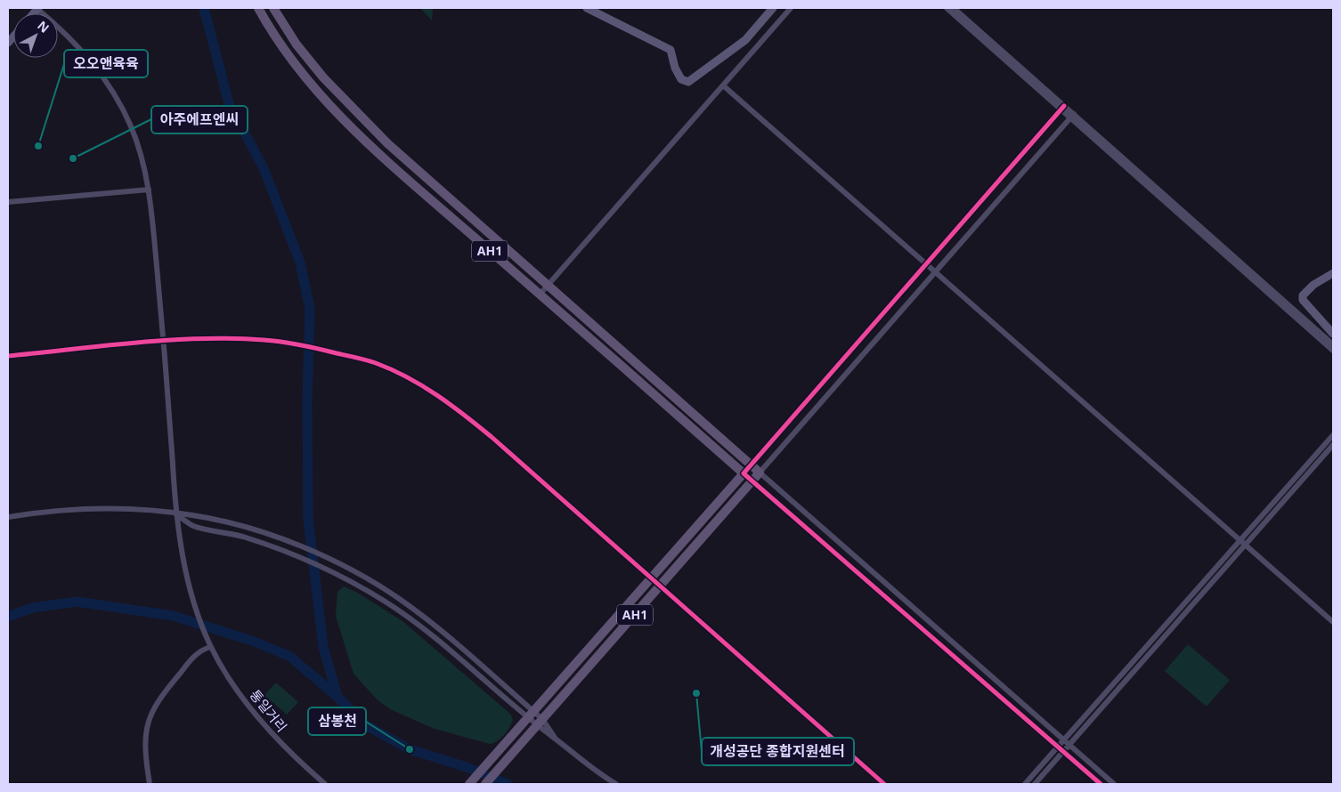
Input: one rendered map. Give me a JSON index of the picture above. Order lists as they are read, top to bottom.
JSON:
{
  "streets": {
    "main road": ["AH1"],
    "street": ["통일거리"]
  },
  "places": [
    "오오앤육육",
    "아주에프엔씨",
    "개성공단 종합지원센터",
    "삼봉천"
  ],
  "north": "top right"
}
